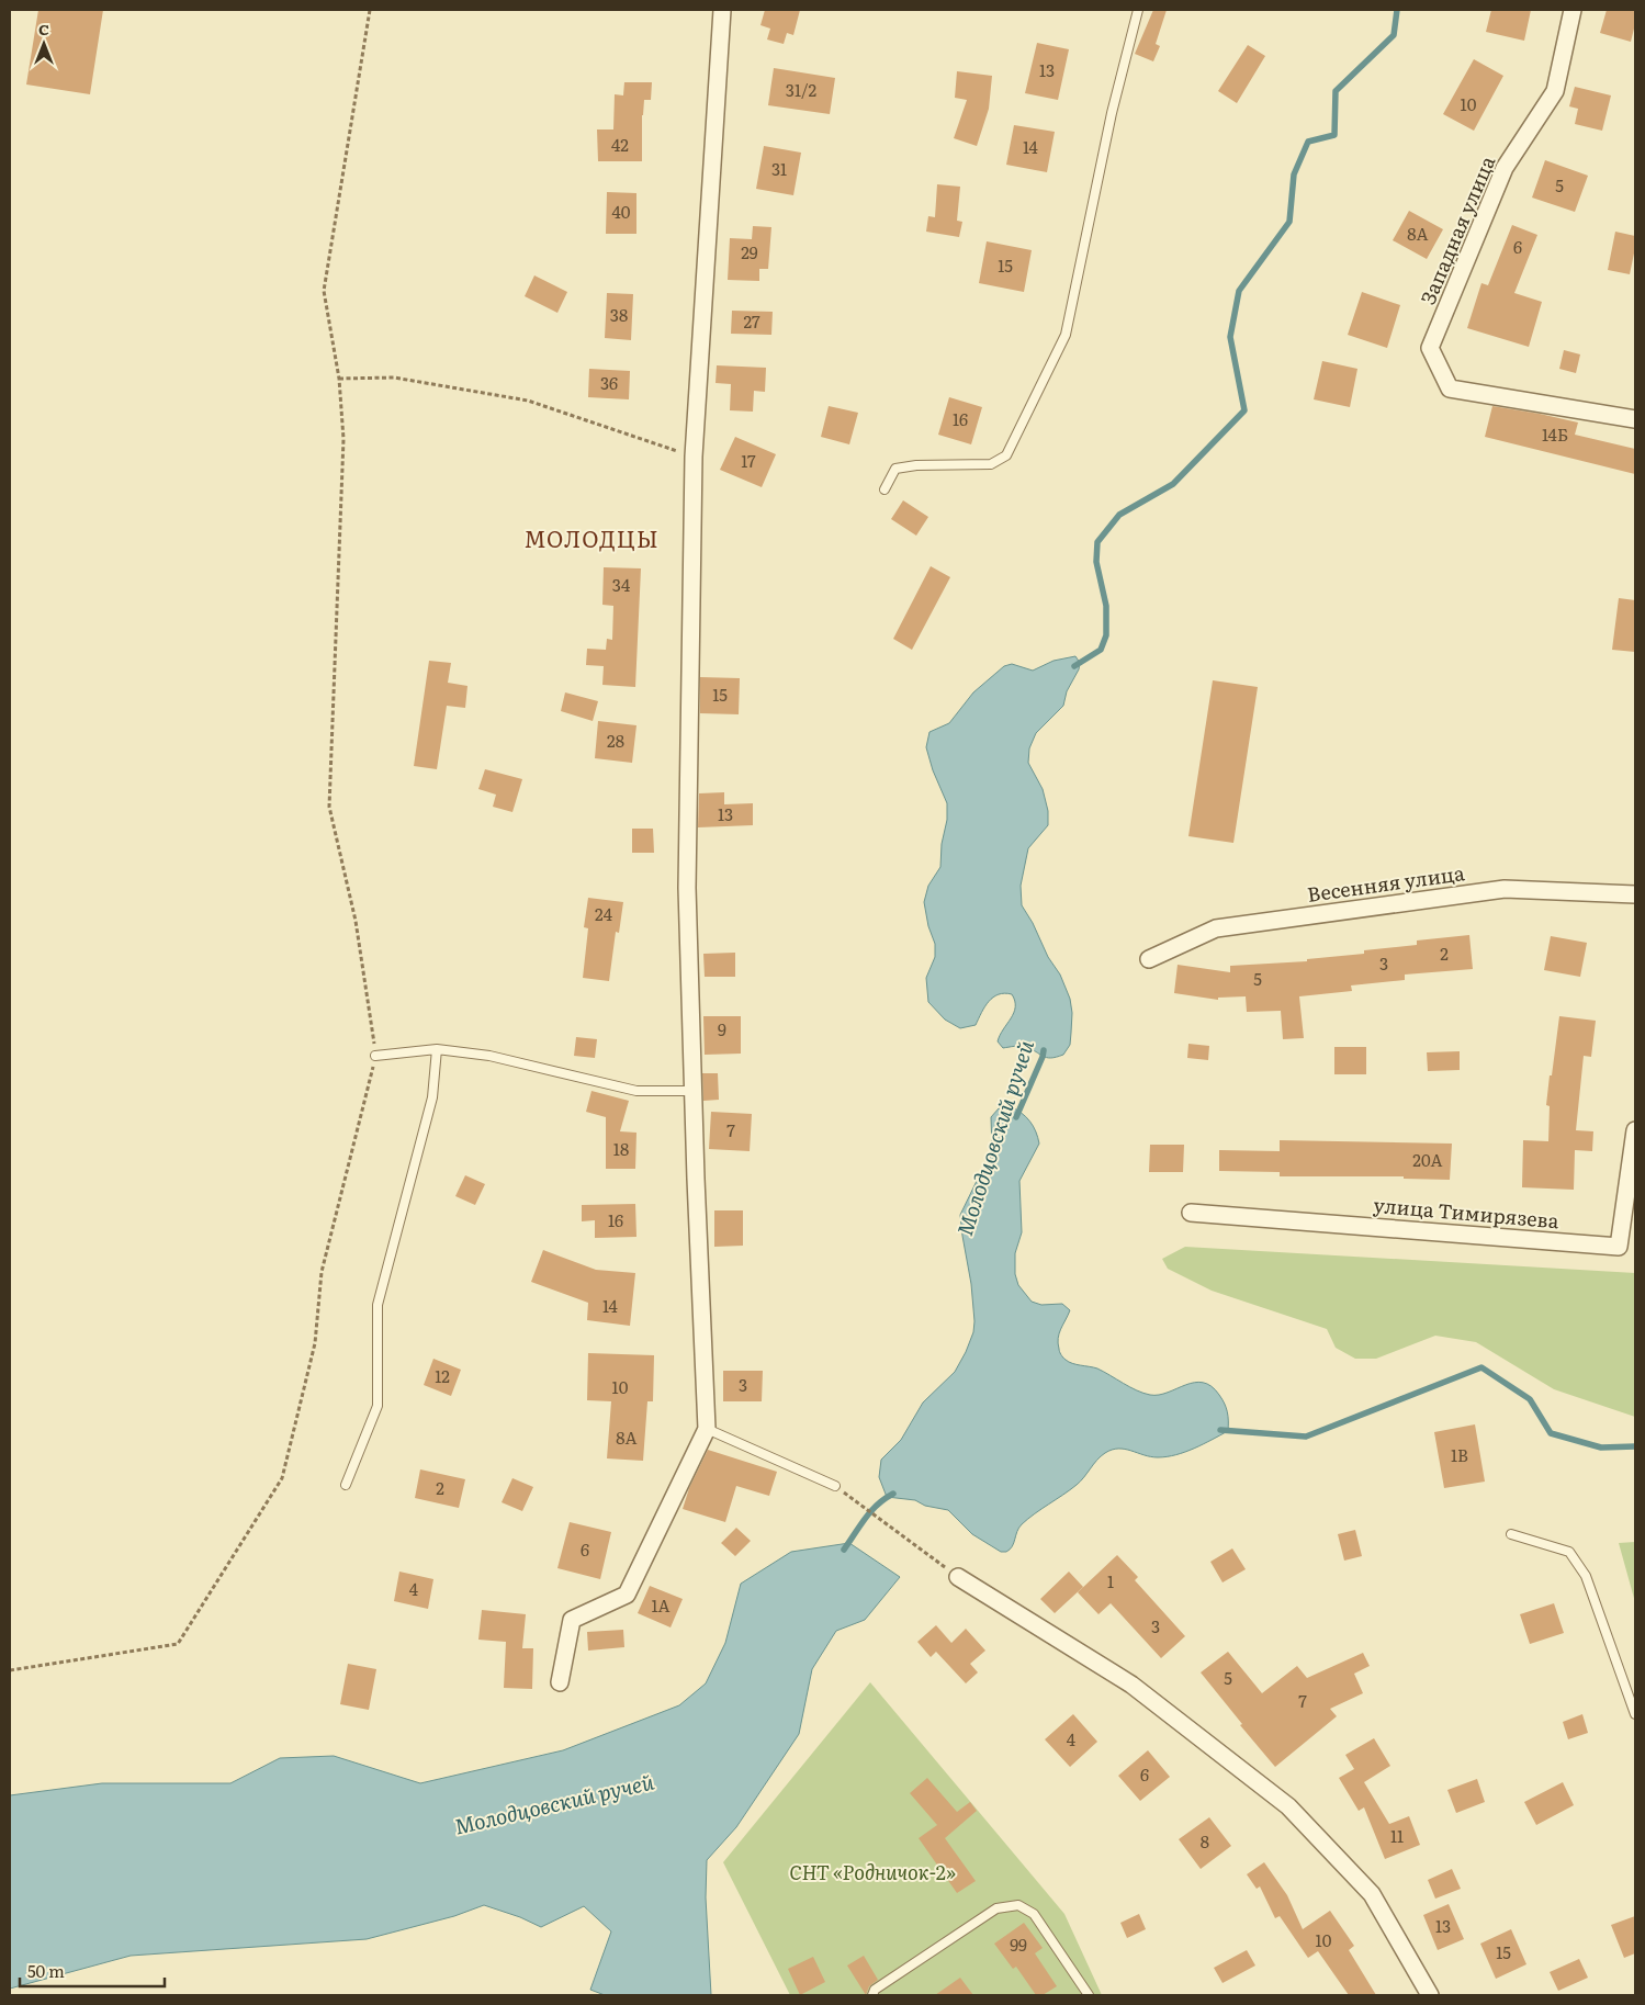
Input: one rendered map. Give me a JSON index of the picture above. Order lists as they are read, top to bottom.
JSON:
{
  "streets": {
    "street": ["Западная улица", "Весенняя улица", "улица Тимирязева"]
  },
  "districts": ["МОЛОДЦЫ"],
  "water": ["Молодцовский ручей"],
  "parks": ["СНТ «Родничок-2»"],
  "house_numbers": [
    "13",
    "31/2",
    "10",
    "42",
    "14",
    "31",
    "5",
    "40",
    "8А",
    "6",
    "29",
    "15",
    "38",
    "27",
    "36",
    "16",
    "14Б",
    "17",
    "34",
    "15",
    "28",
    "13",
    "24",
    "2",
    "3",
    "5",
    "9",
    "7",
    "18",
    "20А",
    "16",
    "14",
    "12",
    "3",
    "10",
    "8А",
    "1В",
    "2",
    "6",
    "1",
    "4",
    "1А",
    "3",
    "5",
    "7",
    "4",
    "6",
    "11",
    "8",
    "13",
    "10",
    "99",
    "15"
  ],
  "scale_bar": "50 m",
  "north": "top"
}
